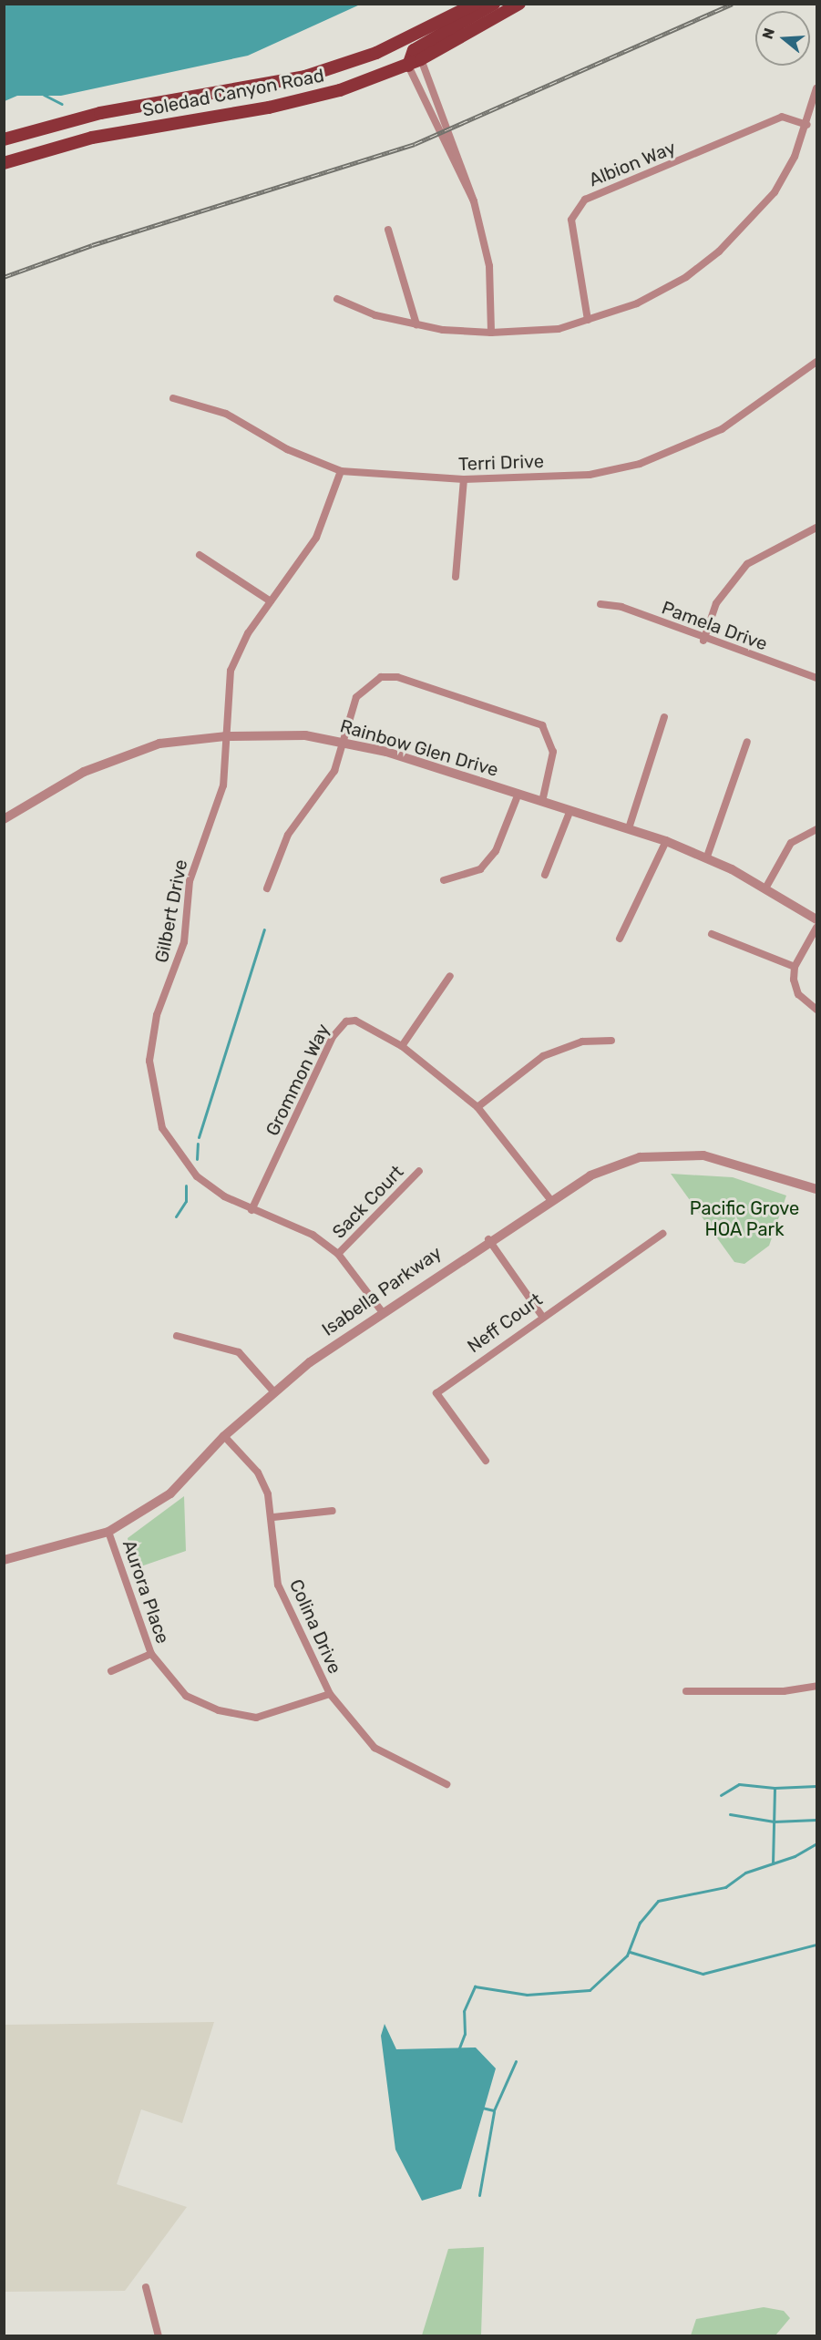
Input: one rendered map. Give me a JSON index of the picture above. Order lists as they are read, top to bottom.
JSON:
{
  "streets": {
    "main road": ["Soledad Canyon Road"],
    "street": [
      "Albion Way",
      "Terri Drive",
      "Pamela Drive",
      "Rainbow Glen Drive",
      "Gilbert Drive",
      "Grommon Way",
      "Sack Court",
      "Isabella Parkway",
      "Neff Court",
      "Aurora Place",
      "Colina Drive"
    ]
  },
  "crossings": [
    ["Terri Drive", "Gilbert Drive"],
    ["Rainbow Glen Drive", "Gilbert Drive"],
    ["Gilbert Drive", "Grommon Way"],
    ["Gilbert Drive", "Sack Court"],
    ["Gilbert Drive", "Isabella Parkway"],
    ["Grommon Way", "Isabella Parkway"],
    ["Isabella Parkway", "Aurora Place"],
    ["Isabella Parkway", "Colina Drive"],
    ["Aurora Place", "Colina Drive"]
  ],
  "parks": ["Pacific Grove HOA Park"],
  "north": "left"
}
